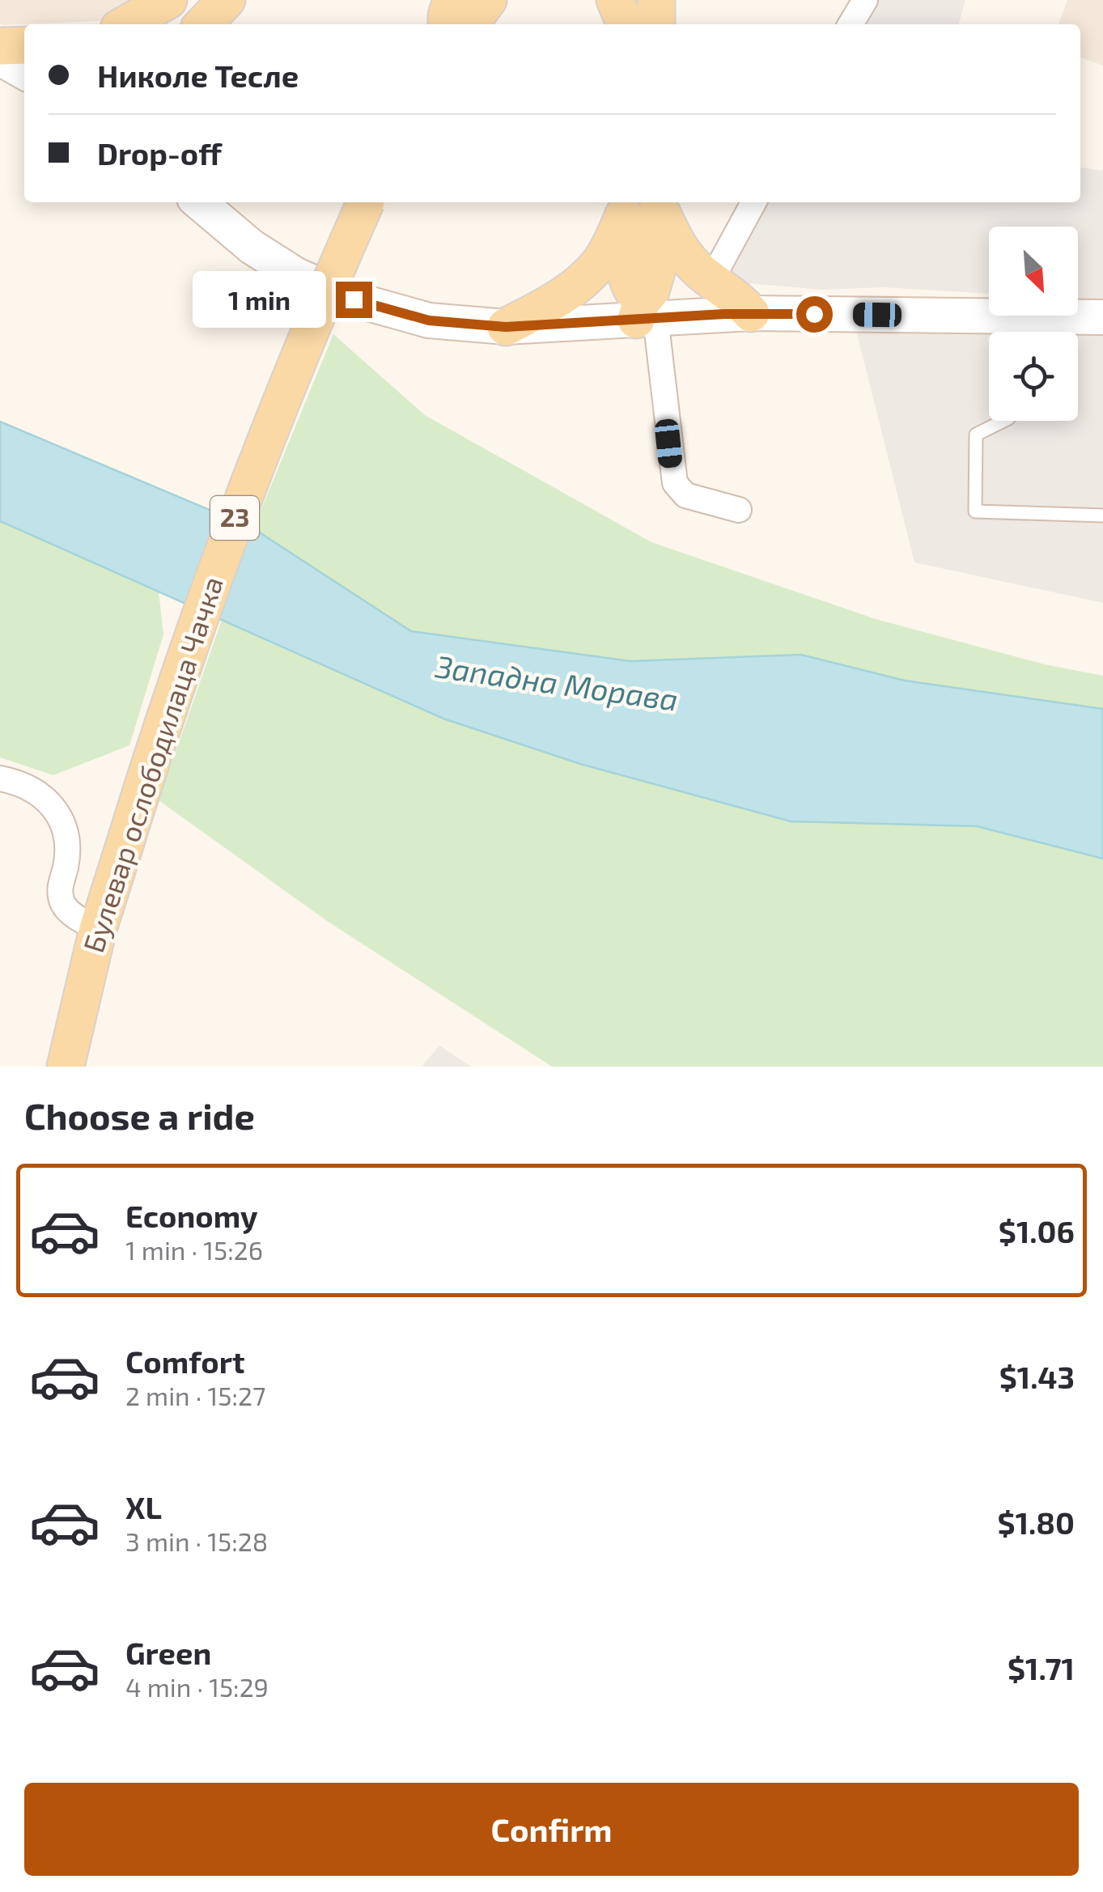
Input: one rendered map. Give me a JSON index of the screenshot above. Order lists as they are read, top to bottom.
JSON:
{
  "streets": {
    "main road": ["23", "Булевар ослободилаца Чачка"]
  },
  "water": ["Западна Морава"],
  "north": "bottom right",
  "page": {
    "banner": ["Николе Тесле", "Drop-off"],
    "bubble": "1 min",
    "heading": "Choose a ride",
    "list": [
      {
        "name": "Economy",
        "note": "1 min · 15:26",
        "value": "$1.06"
      },
      {
        "name": "Comfort",
        "note": "2 min · 15:27",
        "value": "$1.43"
      },
      {
        "name": "XL",
        "note": "3 min · 15:28",
        "value": "$1.80"
      },
      {
        "name": "Green",
        "note": "4 min · 15:29",
        "value": "$1.71"
      }
    ],
    "buttons": "Confirm"
  }
}
